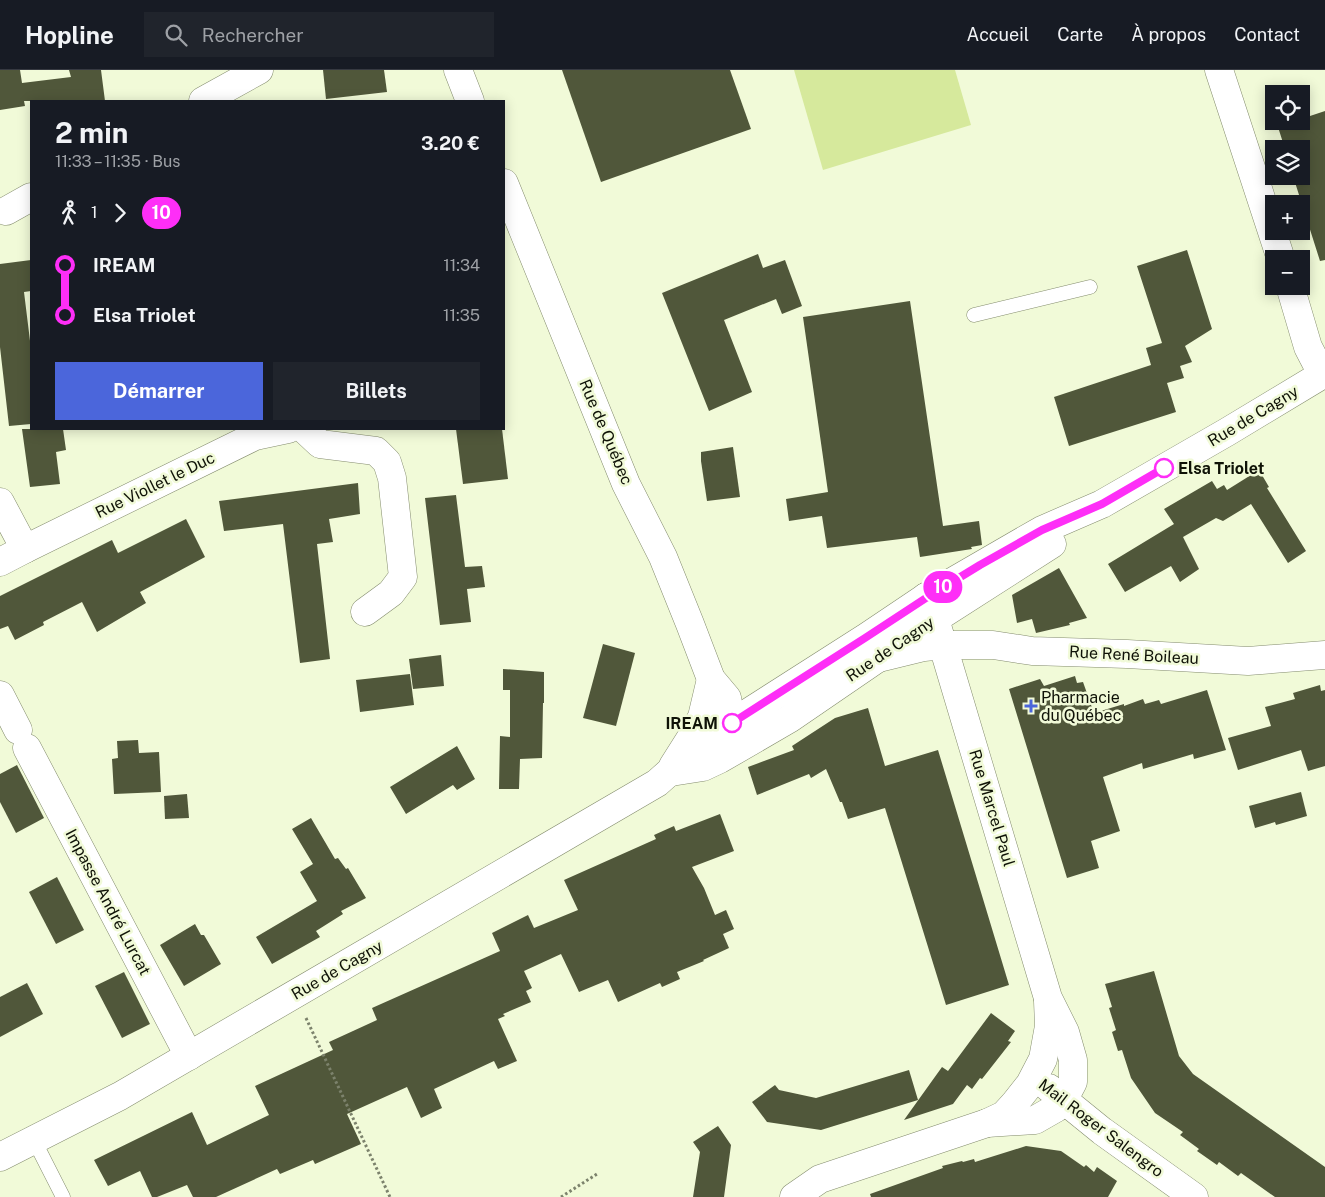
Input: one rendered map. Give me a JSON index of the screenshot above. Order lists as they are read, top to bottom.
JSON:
{
  "streets": {
    "street": [
      "Rue de Cagny",
      "Rue de Québec",
      "Rue Viollet le Duc",
      "Rue René Boileau",
      "Rue Marcel Paul",
      "Impasse André Lurcat",
      "Mail Roger Salengro"
    ]
  },
  "crossings": [
    ["Rue de Cagny", "Rue de Québec"],
    ["Rue de Cagny", "Rue René Boileau"],
    ["Rue de Cagny", "Rue Marcel Paul"],
    ["Rue de Cagny", "Impasse André Lurcat"],
    ["Rue René Boileau", "Rue Marcel Paul"],
    ["Rue Marcel Paul", "Mail Roger Salengro"]
  ],
  "places": {
    "other": ["Elsa Triolet", "IREAM"],
    "health": ["Pharmacie du Québec"]
  },
  "lines": ["bus line 10"],
  "page": {
    "header": "Hopline",
    "search": "Rechercher",
    "nav": [
      "Accueil",
      "Carte",
      "À propos",
      "Contact"
    ],
    "on_map": "10",
    "map_buttons": ["+", "−"],
    "heading": ["2 min", "11:33 – 11:35 · Bus", "3.20 €"],
    "legs": ["1", "10"],
    "list": [
      {
        "name": "IREAM",
        "value": "11:34"
      },
      {
        "name": "Elsa Triolet",
        "value": "11:35"
      }
    ],
    "buttons": ["Démarrer", "Billets"]
  }
}
